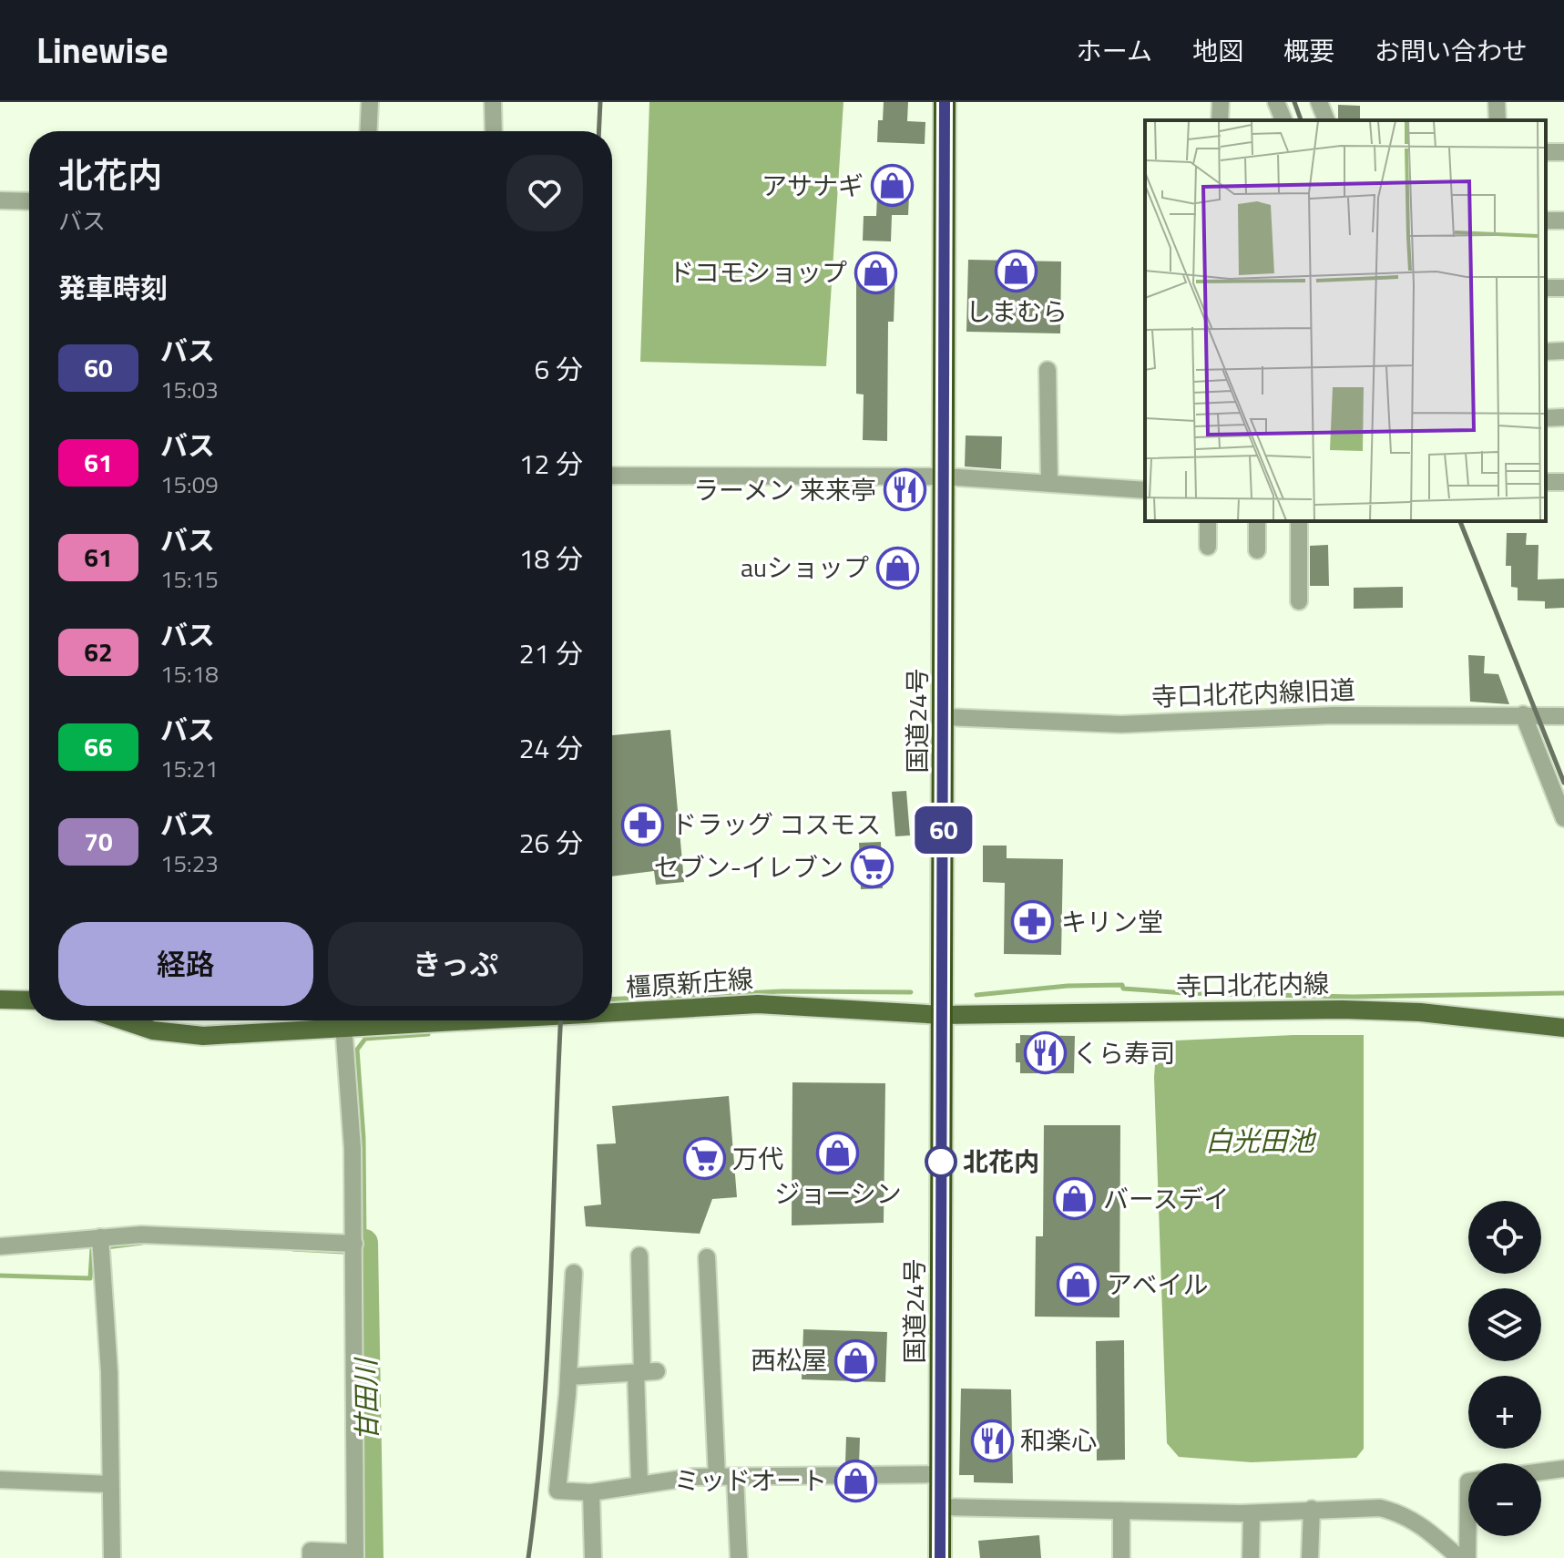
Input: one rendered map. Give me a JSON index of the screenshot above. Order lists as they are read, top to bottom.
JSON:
{
  "streets": {
    "highway": ["国道24号"],
    "main road": ["橿原新庄線", "寺口北花内線"],
    "street": ["寺口北花内線旧道"]
  },
  "crossings": [
    ["寺口北花内線旧道", "国道24号"],
    ["国道24号", "橿原新庄線"],
    ["国道24号", "寺口北花内線"],
    ["橿原新庄線", "寺口北花内線"]
  ],
  "water": ["白光田池", "甘田川"],
  "places": {
    "shop": [
      "アサナギ",
      "しまむら",
      "ドコモショップ",
      "auショップ",
      "ジョーシン",
      "バースデイ",
      "アベイル",
      "西松屋",
      "ミッドオート"
    ],
    "restaurant": ["ラーメン 来来亭", "くら寿司", "和楽心"],
    "pharmacy": ["ドラッグ コスモス", "キリン堂"],
    "supermarket": ["セブン-イレブン", "万代"],
    "other": ["北花内"]
  },
  "lines": ["bus line 60"],
  "page": {
    "header": "Linewise",
    "nav": [
      "ホーム",
      "地図",
      "概要",
      "お問い合わせ"
    ],
    "on_map": "60",
    "heading": [
      ["北花内", "バス"],
      "発車時刻"
    ],
    "list": [
      {
        "mark": "60",
        "name": "バス",
        "note": "15:03",
        "value": "6 分"
      },
      {
        "mark": "61",
        "name": "バス",
        "note": "15:09",
        "value": "12 分"
      },
      {
        "mark": "61",
        "name": "バス",
        "note": "15:15",
        "value": "18 分"
      },
      {
        "mark": "62",
        "name": "バス",
        "note": "15:18",
        "value": "21 分"
      },
      {
        "mark": "66",
        "name": "バス",
        "note": "15:21",
        "value": "24 分"
      },
      {
        "mark": "70",
        "name": "バス",
        "note": "15:23",
        "value": "26 分"
      }
    ],
    "buttons": ["経路", "きっぷ"],
    "map_buttons": ["+", "−"]
  }
}
